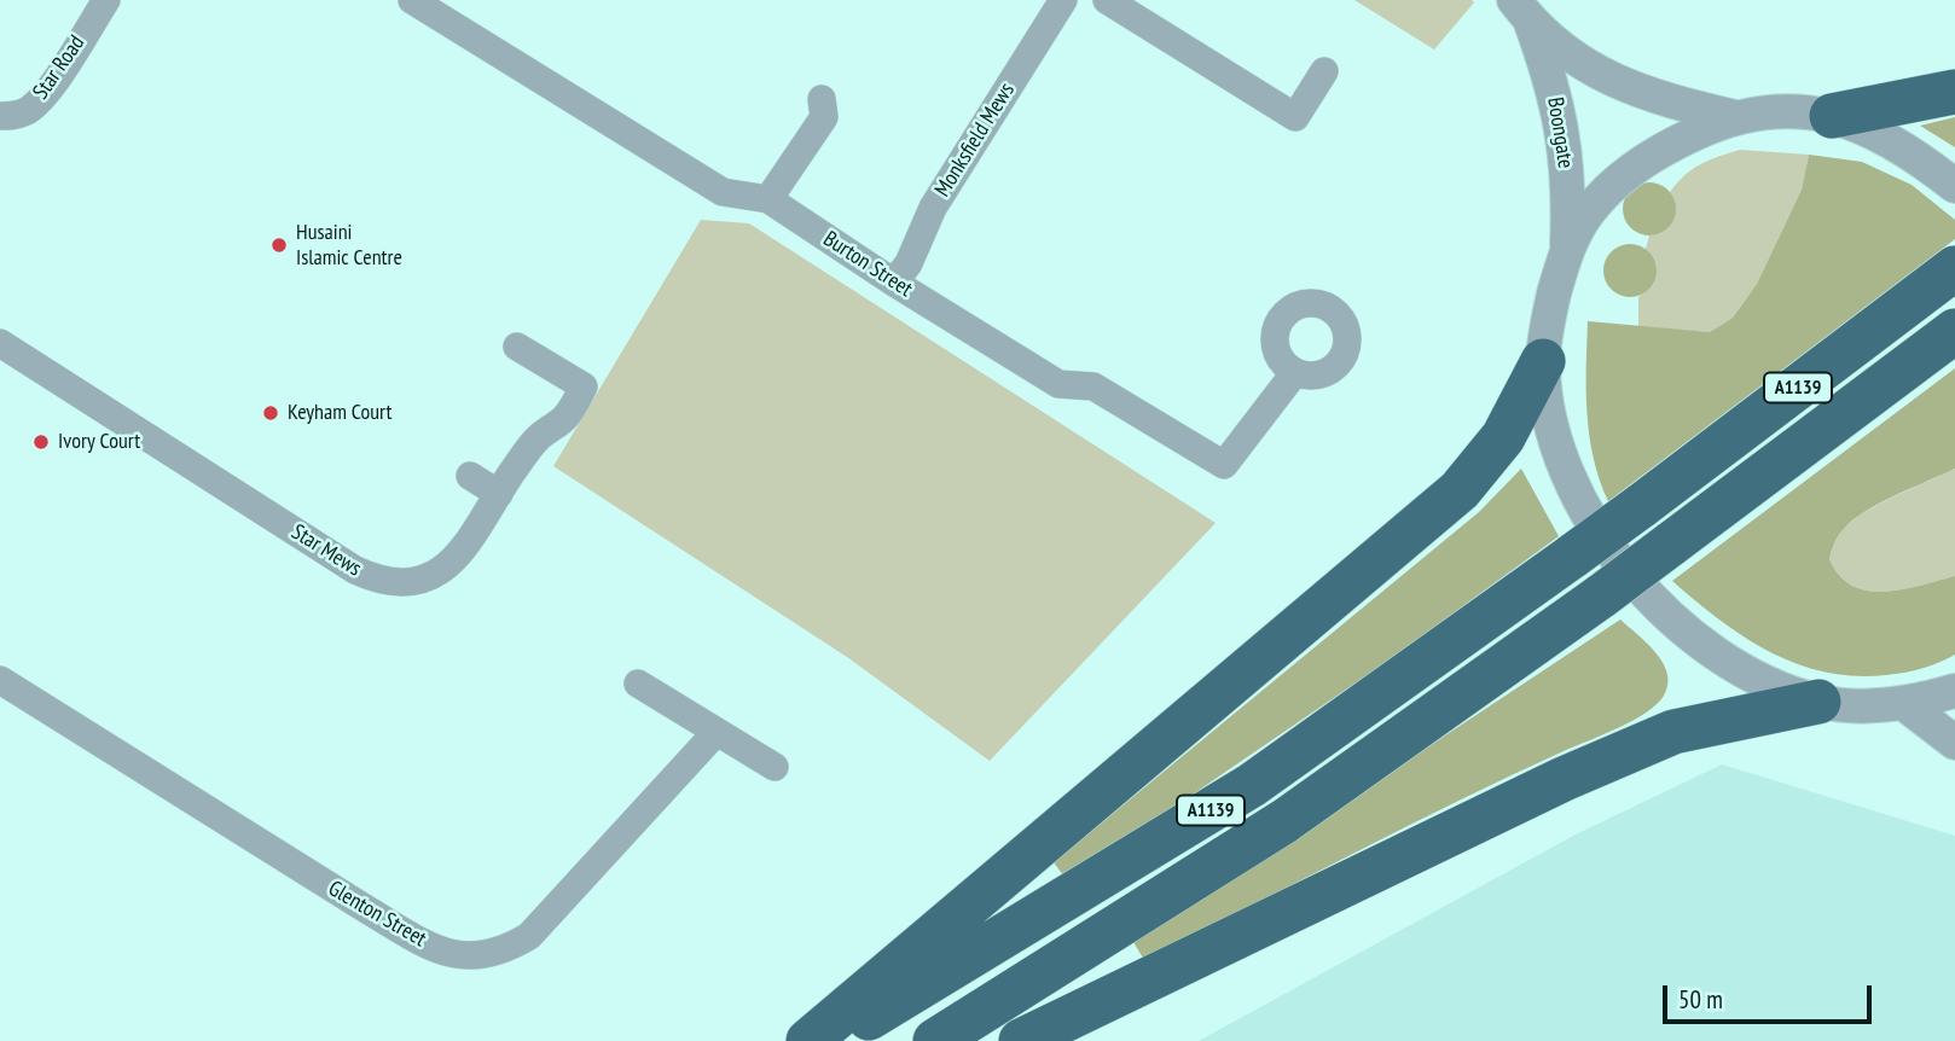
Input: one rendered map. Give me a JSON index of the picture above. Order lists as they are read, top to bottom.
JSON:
{
  "streets": {
    "highway": ["A1139"],
    "street": [
      "Star Road",
      "Boongate",
      "Monksfield Mews",
      "Burton Street",
      "Star Mews",
      "Glenton Street"
    ]
  },
  "crossings": [
    ["Monksfield Mews", "Burton Street"]
  ],
  "places": ["Husaini Islamic Centre", "Keyham Court", "Ivory Court"],
  "scale_bar": "50 m"
}
